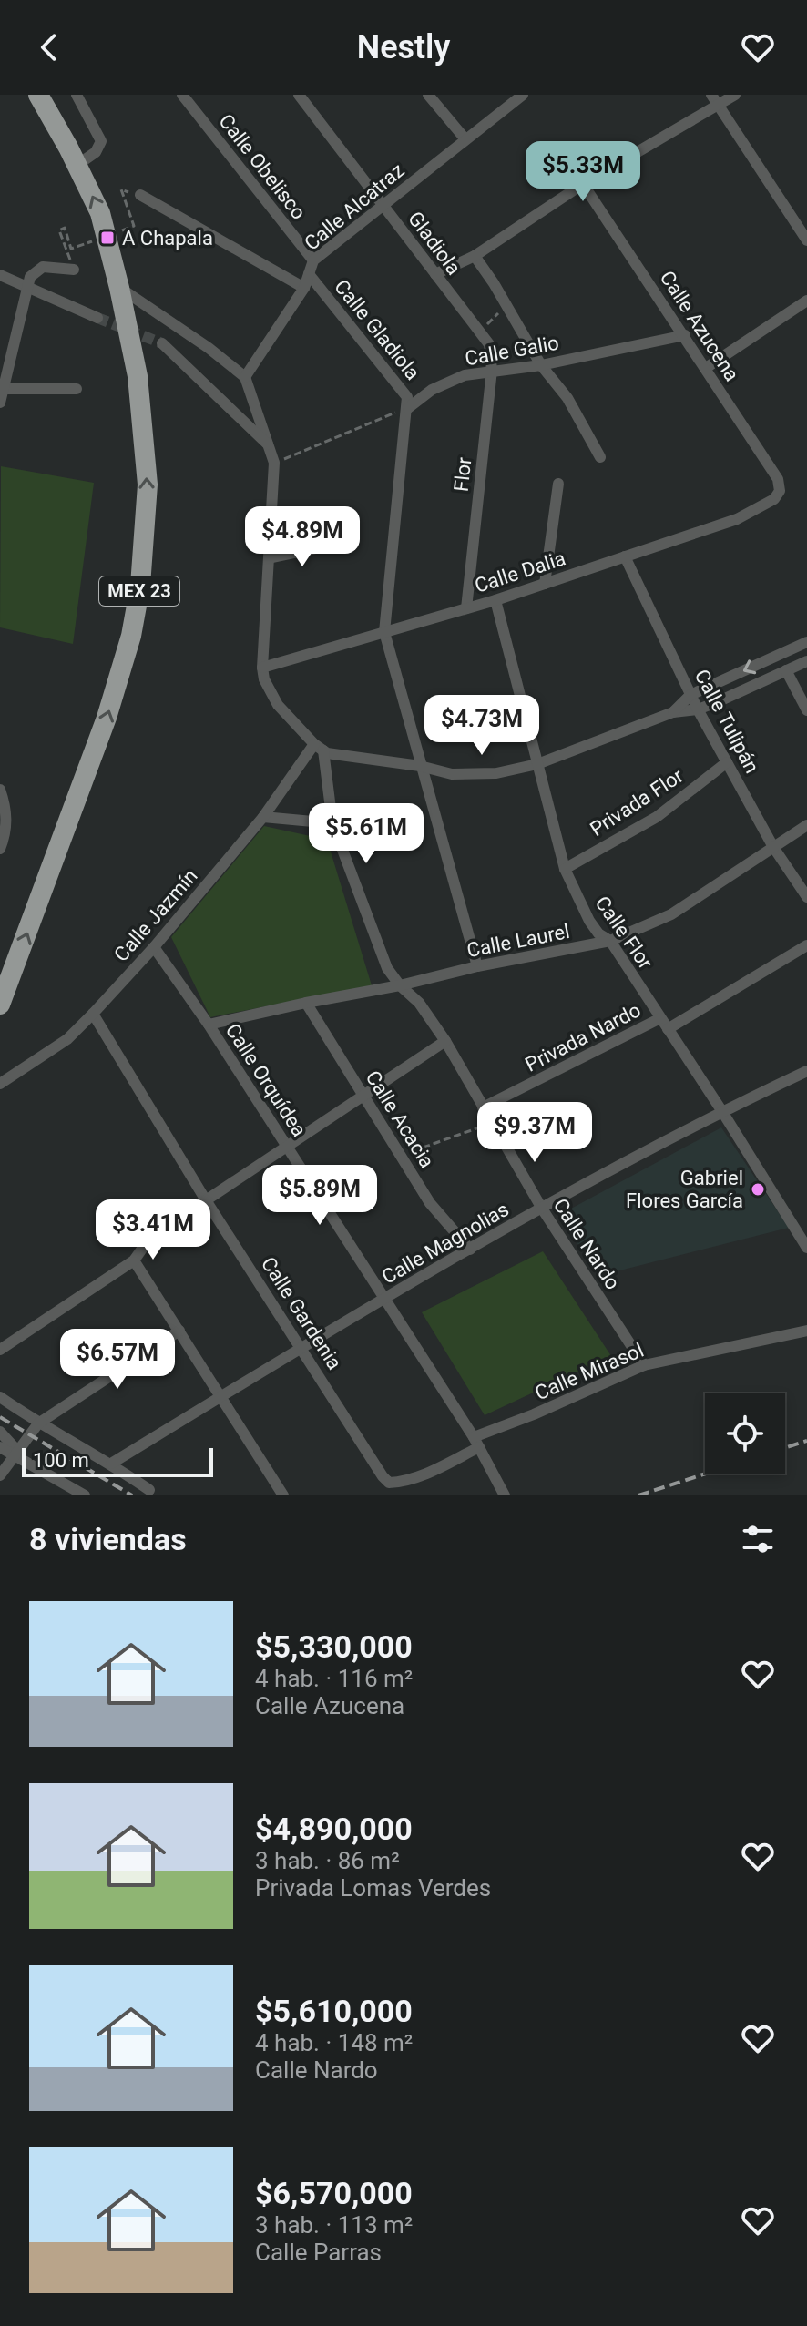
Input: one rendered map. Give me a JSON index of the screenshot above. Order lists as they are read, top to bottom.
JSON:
{
  "streets": {
    "highway": ["MEX 23"],
    "street": [
      "Calle Obelisco",
      "Calle Alcatraz",
      "Gladiola",
      "Calle Azucena",
      "Calle Gladiola",
      "Calle Galio",
      "Flor",
      "Calle Dalia",
      "Calle Tulipán",
      "Privada Flor",
      "Calle Jazmín",
      "Calle Flor",
      "Calle Laurel",
      "Privada Nardo",
      "Calle Orquídea",
      "Calle Acacia",
      "Calle Magnolias",
      "Calle Nardo",
      "Calle Gardenia",
      "Calle Mirasol"
    ]
  },
  "crossings": [
    ["Calle Obelisco", "Calle Alcatraz"],
    ["Calle Alcatraz", "Gladiola"],
    ["Calle Alcatraz", "Calle Gladiola"],
    ["Gladiola", "Flor"],
    ["Calle Azucena", "Calle Galio"],
    ["Calle Azucena", "Calle Dalia"],
    ["Calle Gladiola", "Calle Galio"],
    ["Calle Gladiola", "Calle Dalia"],
    ["Calle Gladiola", "Calle Laurel"],
    ["Calle Galio", "Flor"],
    ["Flor", "Calle Dalia"],
    ["Calle Dalia", "Calle Tulipán"],
    ["Calle Dalia", "Calle Flor"],
    ["Calle Tulipán", "Privada Flor"],
    ["Calle Tulipán", "Calle Laurel"],
    ["Privada Flor", "Calle Flor"],
    ["Calle Jazmín", "Calle Orquídea"],
    ["Calle Jazmín", "Calle Nardo"],
    ["Calle Jazmín", "Calle Gardenia"],
    ["Calle Flor", "Calle Laurel"],
    ["Calle Flor", "Privada Nardo"],
    ["Calle Flor", "Calle Magnolias"],
    ["Calle Laurel", "Calle Orquídea"],
    ["Calle Laurel", "Calle Acacia"],
    ["Calle Laurel", "Calle Nardo"],
    ["Privada Nardo", "Calle Nardo"],
    ["Calle Orquídea", "Calle Magnolias"],
    ["Calle Orquídea", "Calle Mirasol"],
    ["Calle Acacia", "Calle Magnolias"],
    ["Calle Magnolias", "Calle Nardo"],
    ["Calle Magnolias", "Calle Gardenia"],
    ["Calle Nardo", "Calle Mirasol"],
    ["Calle Gardenia", "Calle Mirasol"]
  ],
  "places": {
    "transit": ["A Chapala"],
    "other": ["Gabriel Flores García"]
  },
  "scale_bar": "100 m",
  "page": {
    "header": "Nestly",
    "price": [
      "$5.33M",
      "$4.89M",
      "$4.73M",
      "$5.61M",
      "$9.37M",
      "$5.89M",
      "$3.41M",
      "$6.57M"
    ],
    "scale": "100 m",
    "heading": "8 viviendas",
    "list": [
      {
        "name": "$5,330,000",
        "note": "4 hab. · 116 m² · Calle Azucena"
      },
      {
        "name": "$4,890,000",
        "note": "3 hab. · 86 m² · Privada Lomas Verdes"
      },
      {
        "name": "$5,610,000",
        "note": "4 hab. · 148 m² · Calle Nardo"
      },
      {
        "name": "$6,570,000",
        "note": "3 hab. · 113 m² · Calle Parras"
      }
    ]
  }
}
